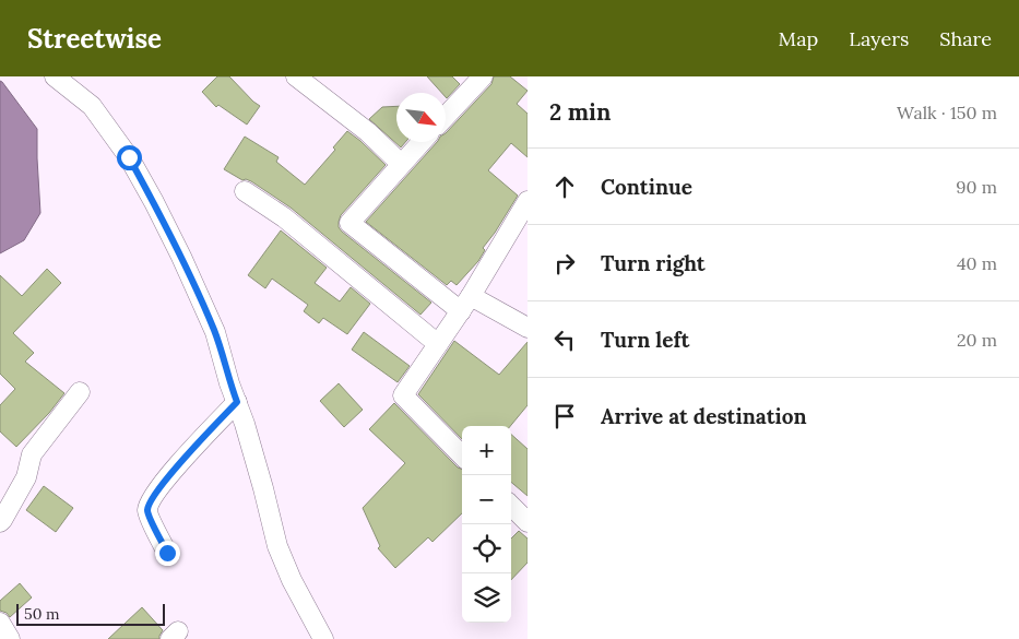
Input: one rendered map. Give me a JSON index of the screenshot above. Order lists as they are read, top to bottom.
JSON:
{
  "scale_bar": "50 m",
  "north": "bottom right",
  "page": {
    "header": "Streetwise",
    "nav": ["Map", "Layers", "Share"],
    "heading": ["2 min", "Walk · 150 m"],
    "list": [
      ["Continue", "90 m"],
      ["Turn right", "40 m"],
      ["Turn left", "20 m"],
      "Arrive at destination"
    ],
    "map_buttons": ["+", "−"],
    "scale": "50 m"
  }
}
